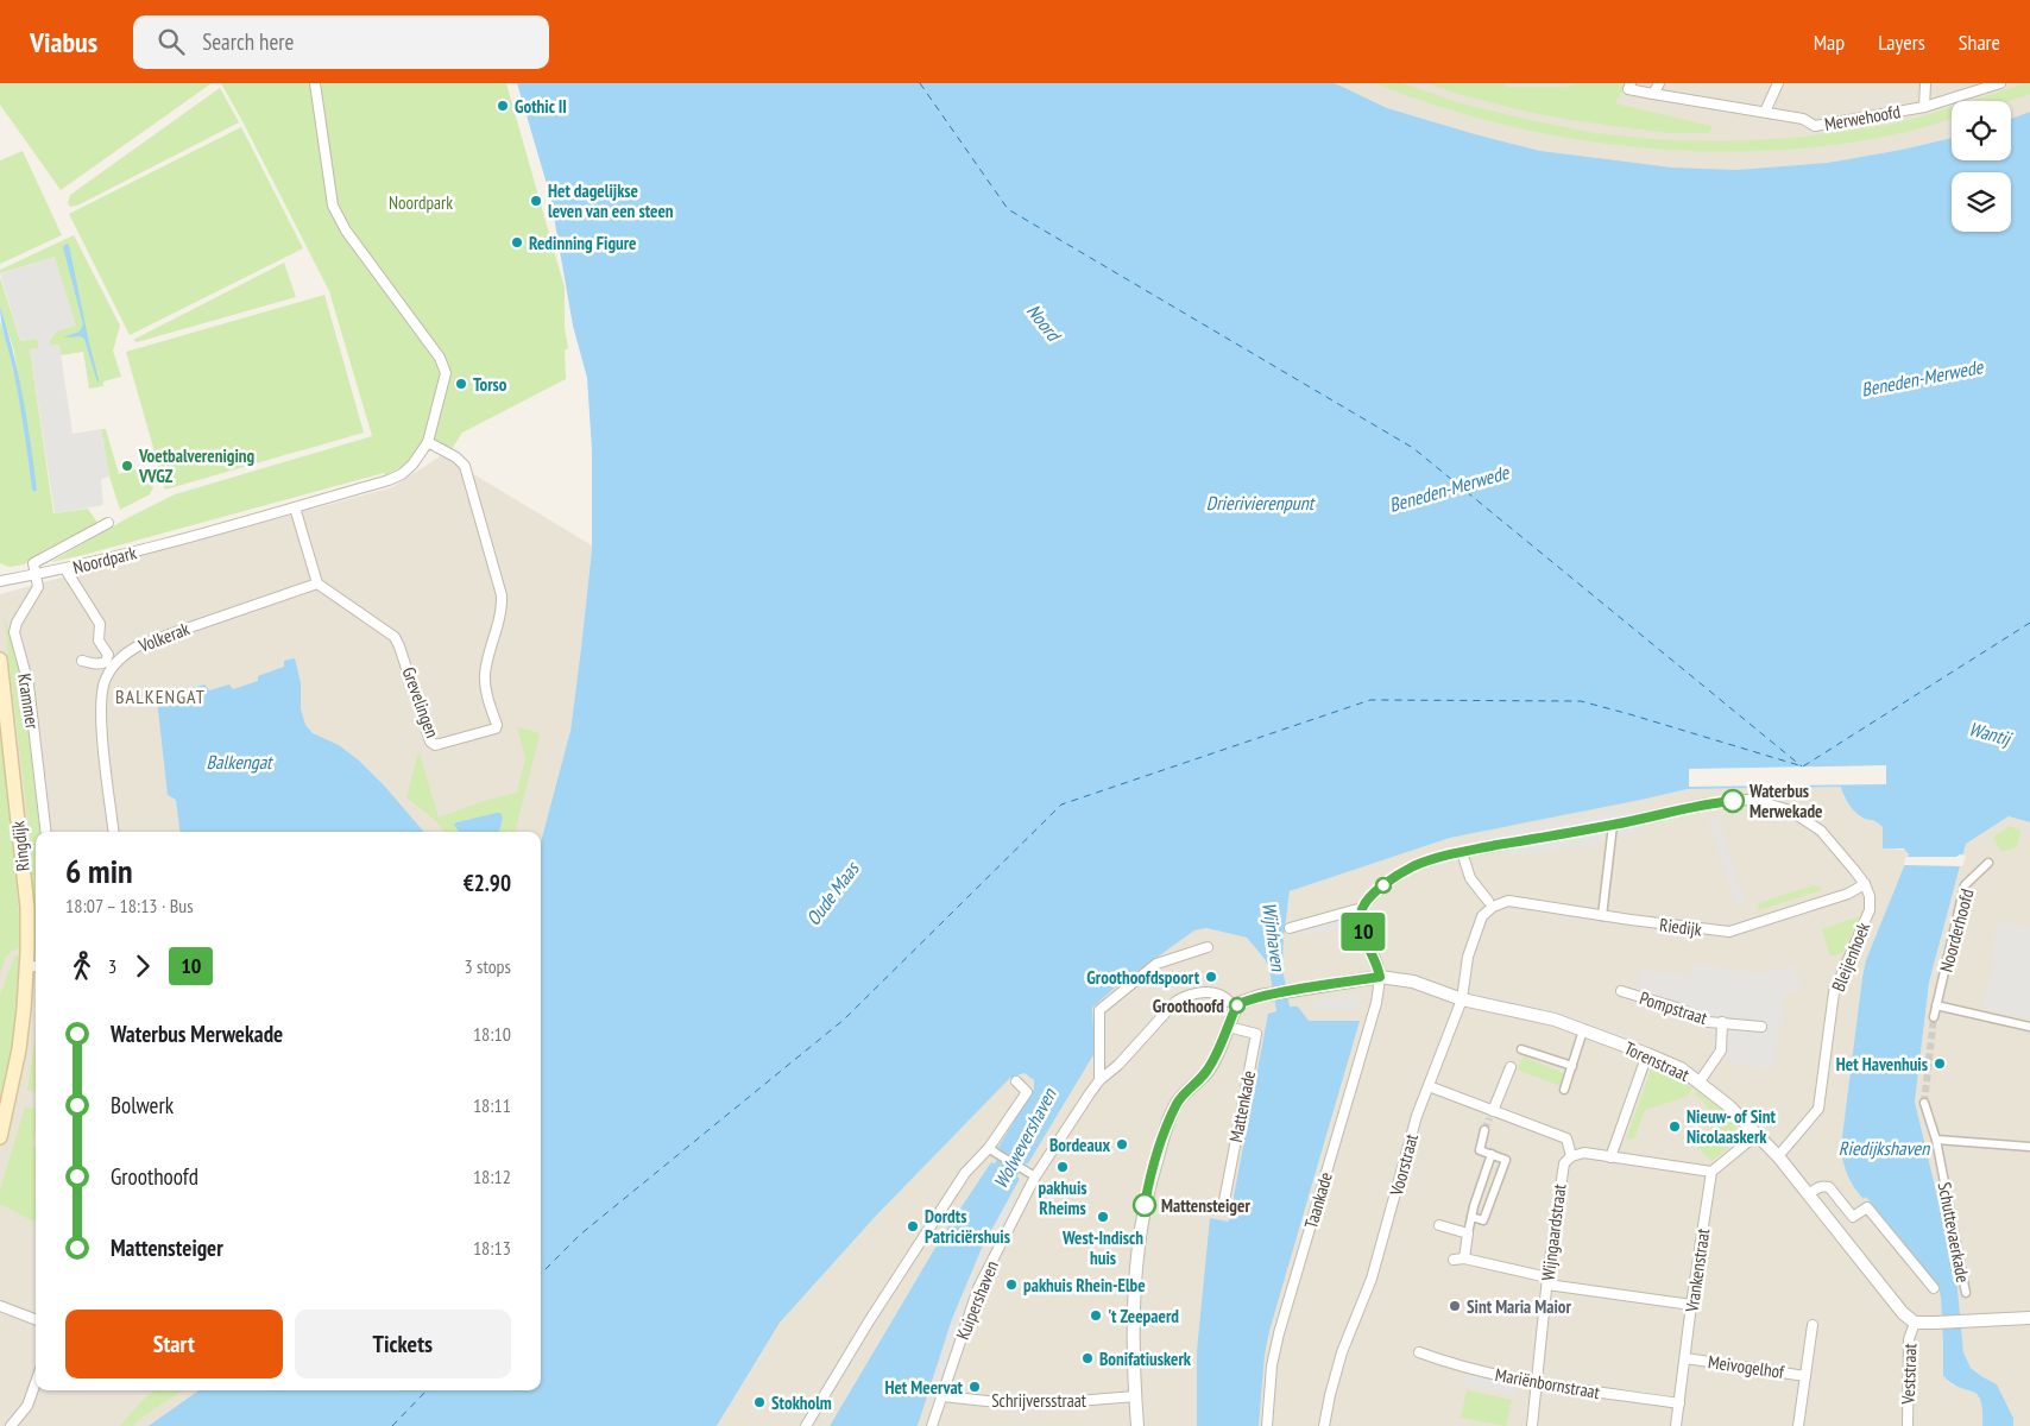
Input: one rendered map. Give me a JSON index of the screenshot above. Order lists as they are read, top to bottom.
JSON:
{
  "streets": {
    "main road": ["Ringdijk"],
    "street": [
      "Merwehoofd",
      "Noordpark",
      "Volkerak",
      "Krammer",
      "Grevelingen",
      "Riedijk",
      "Noorderhoofd",
      "Bleijenhoek",
      "Pompstraat",
      "Torenstraat",
      "Mattenkade",
      "Voorstraat",
      "Taankade",
      "Wijngaardstraat",
      "Schuttevaerkade",
      "Vrankenstraat",
      "Kuipershaven",
      "Meivogelhof",
      "Veststraat",
      "Mariënbornstraat",
      "Schrijversstraat"
    ]
  },
  "crossings": [
    ["Noordpark", "Krammer"],
    ["Noordpark", "Grevelingen"],
    ["Volkerak", "Grevelingen"],
    ["Riedijk", "Bleijenhoek"],
    ["Riedijk", "Voorstraat"],
    ["Bleijenhoek", "Torenstraat"],
    ["Torenstraat", "Voorstraat"],
    ["Torenstraat", "Taankade"],
    ["Torenstraat", "Kuipershaven"],
    ["Torenstraat", "Veststraat"],
    ["Wijngaardstraat", "Mariënbornstraat"],
    ["Vrankenstraat", "Meivogelhof"],
    ["Vrankenstraat", "Mariënbornstraat"],
    ["Kuipershaven", "Schrijversstraat"]
  ],
  "districts": ["BALKENGAT"],
  "water": [
    "Noord",
    "Beneden-Merwede",
    "Drierivierenpunt",
    "Wantij",
    "Balkengat",
    "Oude Maas",
    "Wijnhaven",
    "Wolwevershaven",
    "Riedijkshaven"
  ],
  "parks": ["Noordpark"],
  "places": [
    "Gothic II",
    "Het dagelijkse leven van een steen",
    "Redinning Figure",
    "Torso",
    "Voetbalvereniging VVGZ",
    "Waterbus Merwekade",
    "Groothoofdspoort",
    "Groothoofd",
    "Het Havenhuis",
    "Nieuw- of Sint Nicolaaskerk",
    "Bordeaux",
    "pakhuis Rheims",
    "Mattensteiger",
    "West-Indisch huis",
    "Dordts Patriciërshuis",
    "pakhuis Rhein-Elbe",
    "Sint Maria Maior",
    "'t Zeepaerd",
    "Bonifatiuskerk",
    "Het Meervat",
    "Stokholm"
  ],
  "lines": ["bus line 10"],
  "page": {
    "header": "Viabus",
    "search": "Search here",
    "nav": ["Map", "Layers", "Share"],
    "on_map": "10",
    "heading": ["6 min", "18:07 – 18:13 · Bus", "€2.90"],
    "legs": ["3", "10", "3 stops"],
    "list": [
      {
        "name": "Waterbus Merwekade",
        "value": "18:10"
      },
      {
        "name": "Bolwerk",
        "value": "18:11"
      },
      {
        "name": "Groothoofd",
        "value": "18:12"
      },
      {
        "name": "Mattensteiger",
        "value": "18:13"
      }
    ],
    "buttons": ["Start", "Tickets"]
  }
}
